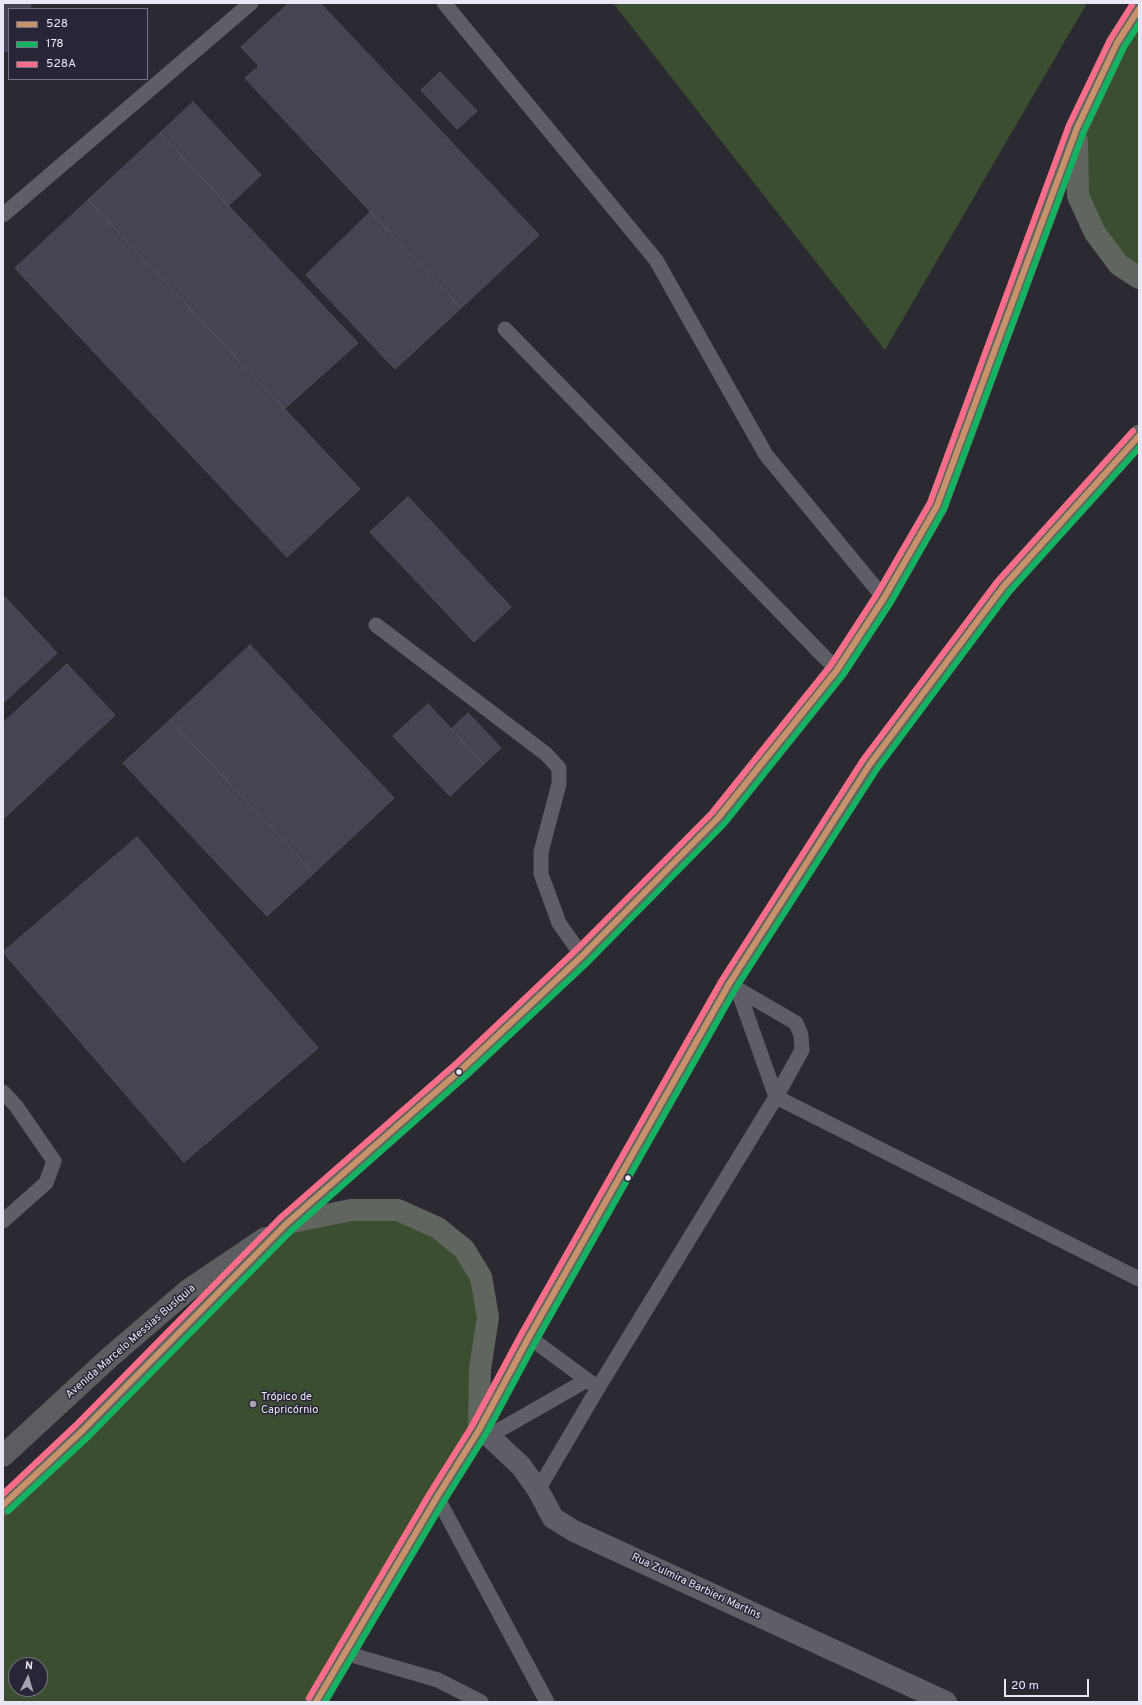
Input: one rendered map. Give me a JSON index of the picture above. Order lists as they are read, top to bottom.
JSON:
{
  "streets": {
    "street": ["Avenida Marcelo Messias Busíquia", "Rua Zulmira Barbieri Martins"]
  },
  "places": ["Trópico de Capricórnio"],
  "lines": ["transit line 528A", "transit line 528", "transit line 178"],
  "legend": ["528", "178", "528A"],
  "scale_bar": "20 m",
  "north": "top"
}
